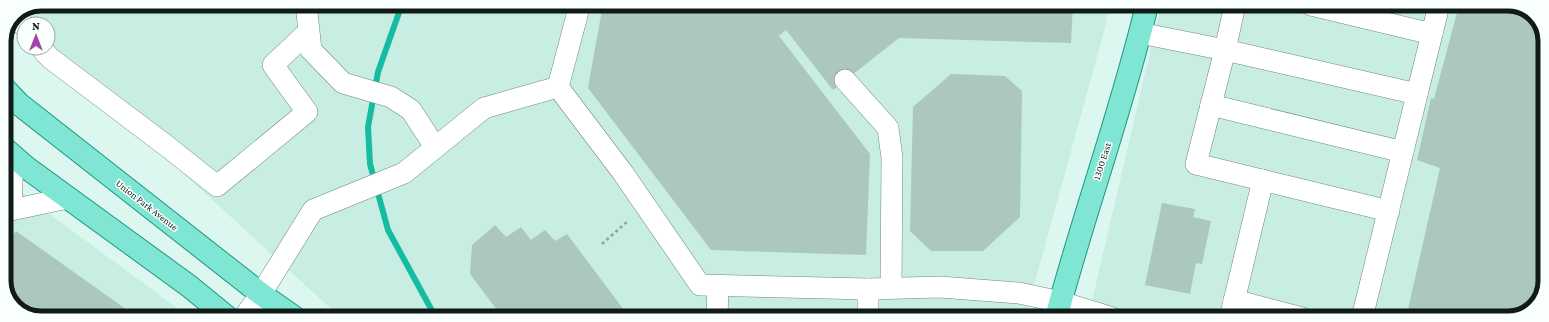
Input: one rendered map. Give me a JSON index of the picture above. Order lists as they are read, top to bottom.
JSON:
{
  "streets": {
    "main road": ["1300 East", "Union Park Avenue"]
  },
  "north": "top"
}
